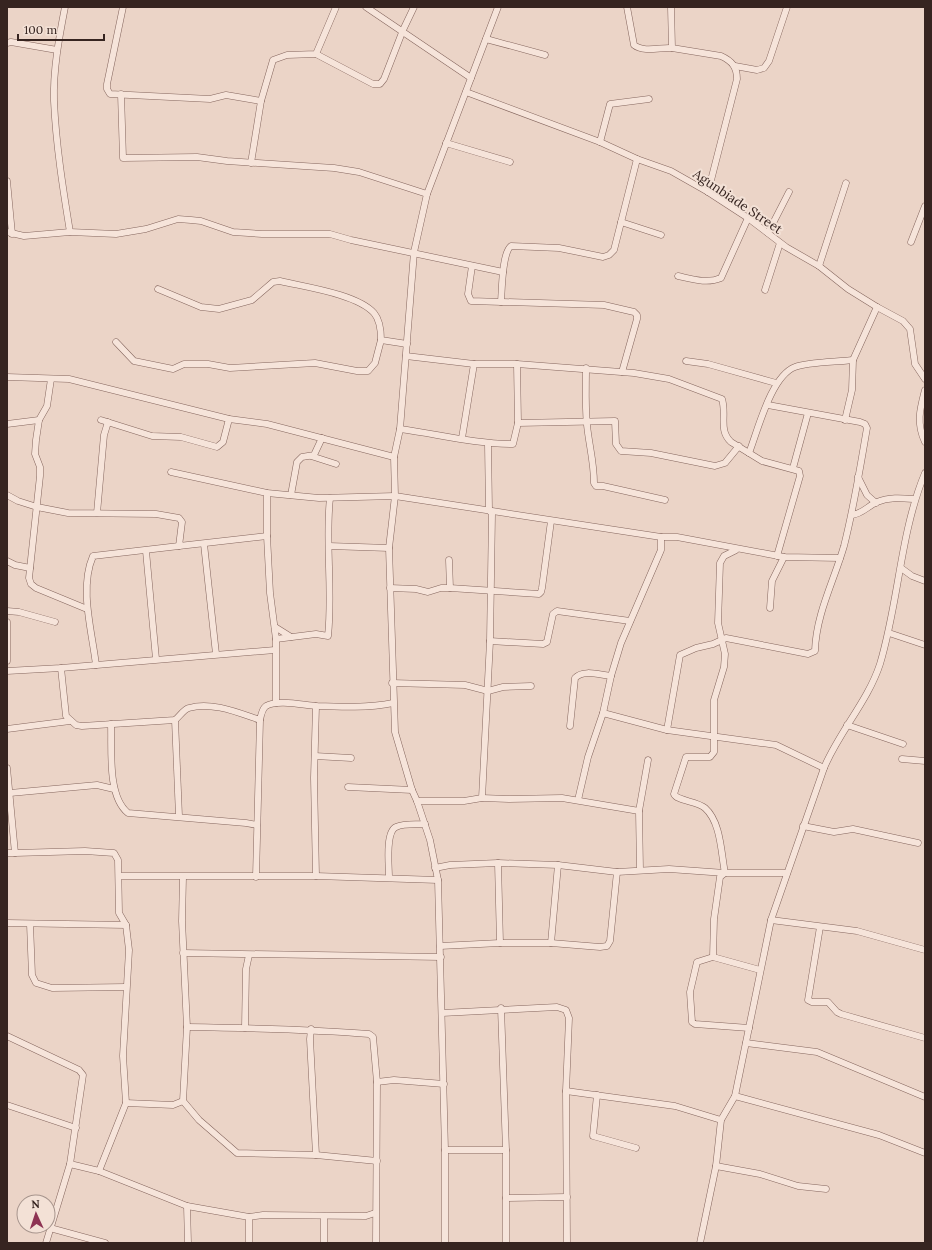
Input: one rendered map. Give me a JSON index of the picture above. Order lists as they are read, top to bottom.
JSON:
{
  "streets": {
    "street": ["Agunbiade Street"]
  },
  "scale_bar": "100 m",
  "north": "top"
}
